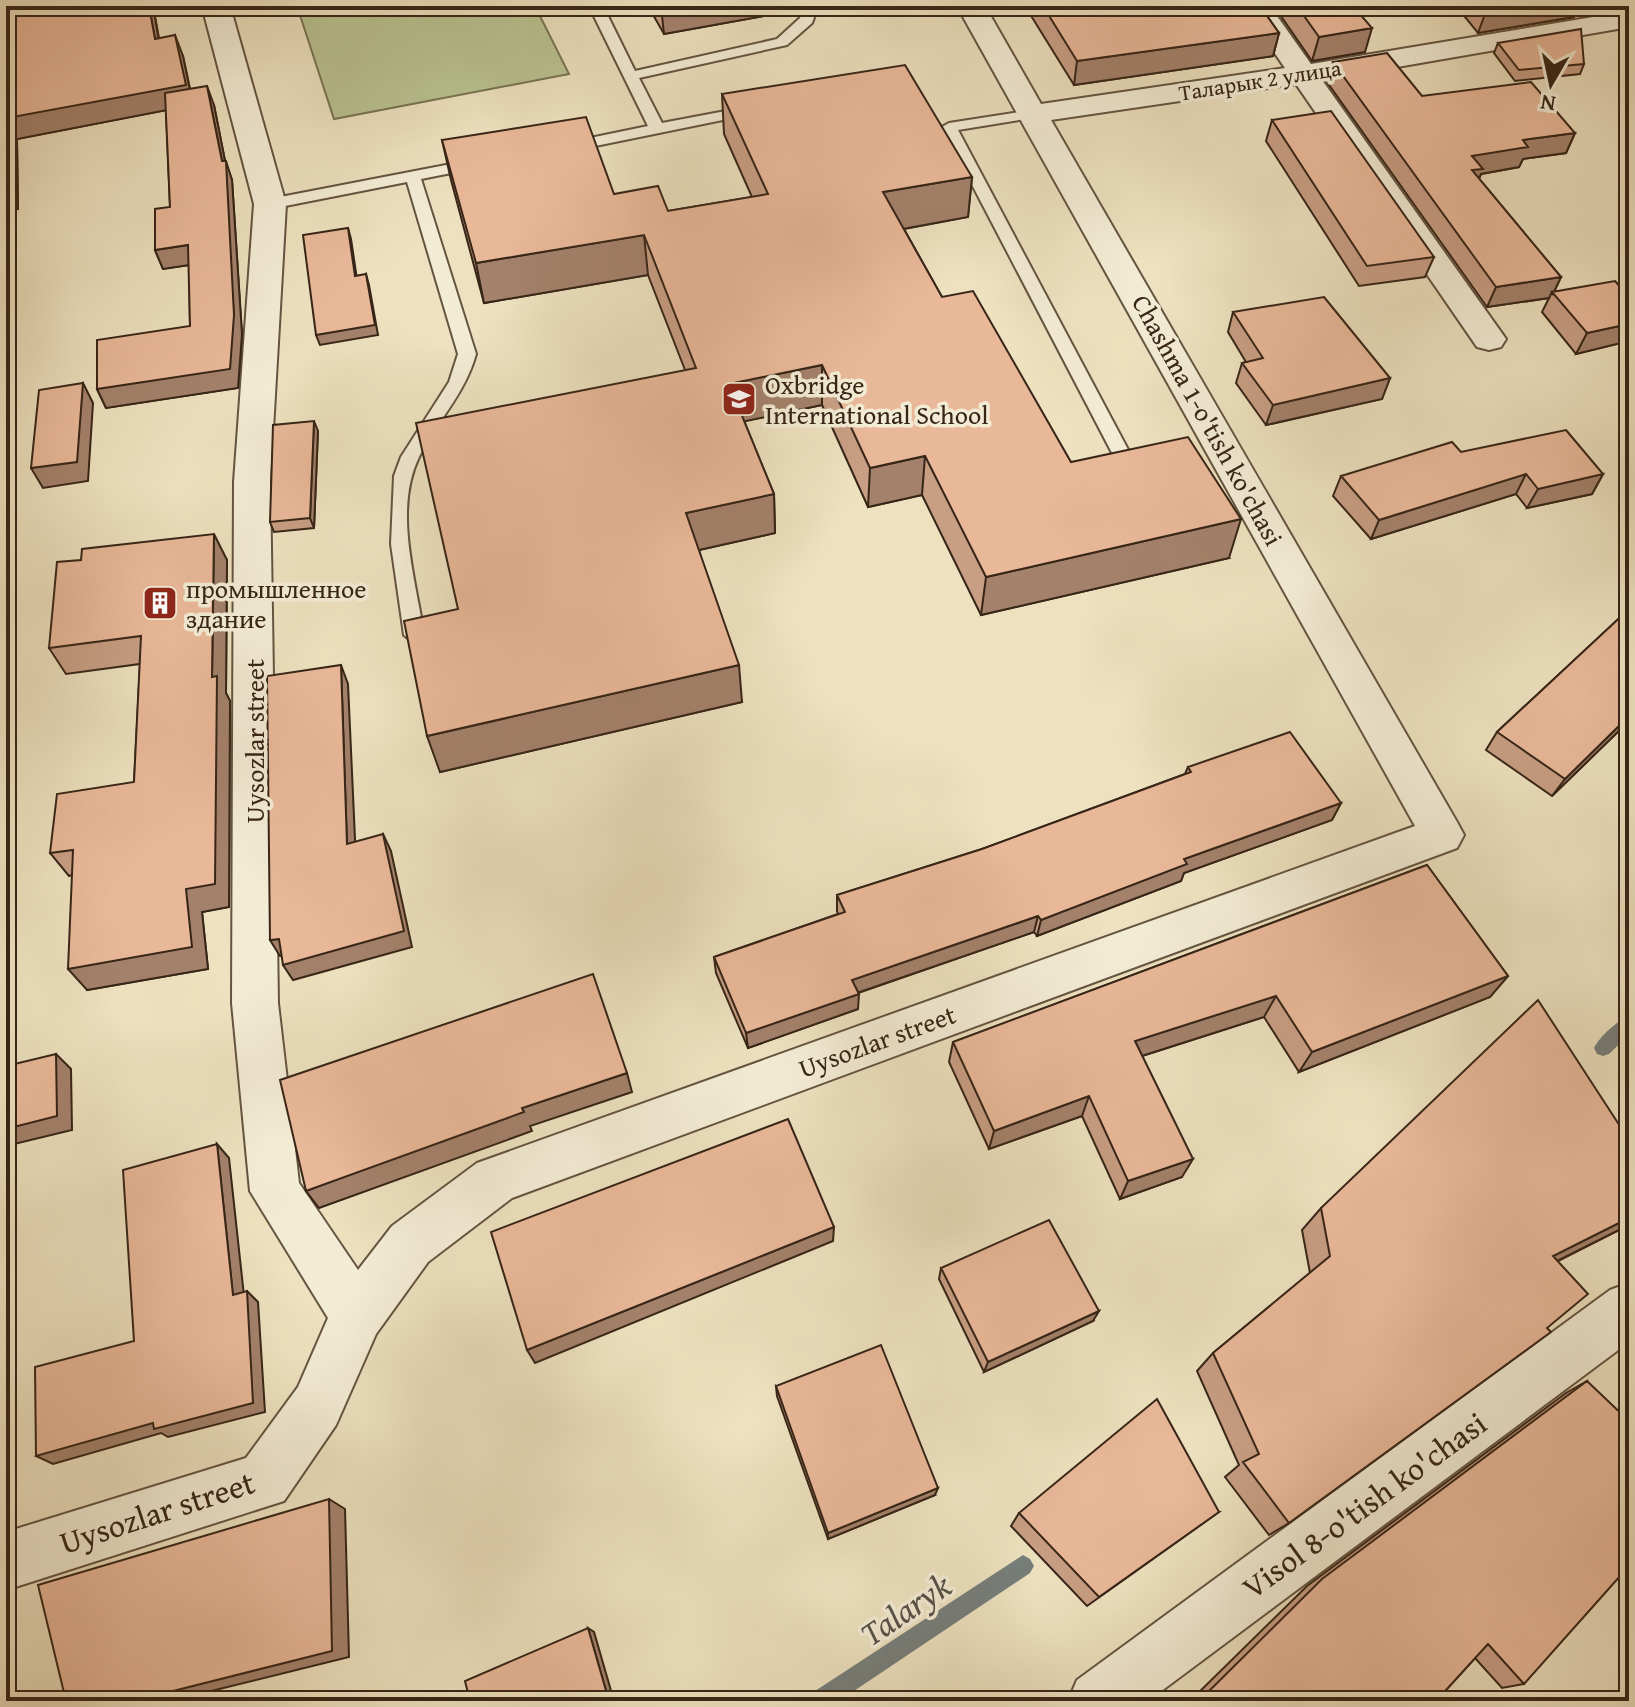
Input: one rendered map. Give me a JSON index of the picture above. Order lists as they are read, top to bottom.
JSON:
{
  "streets": {
    "street": [
      "Таларык 2 улица",
      "Chashma 1-o'tish ko'chasi",
      "Uysozlar street",
      "Visol 8-o'tish ko'chasi"
    ]
  },
  "crossings": [
    ["Таларык 2 улица", "Chashma 1-o'tish ko'chasi"],
    ["Chashma 1-o'tish ko'chasi", "Uysozlar street"]
  ],
  "water": ["Talaryk"],
  "places": {
    "school or university": ["Oxbridge International School"],
    "building": ["промышленное здание"]
  },
  "north": "bottom"
}
